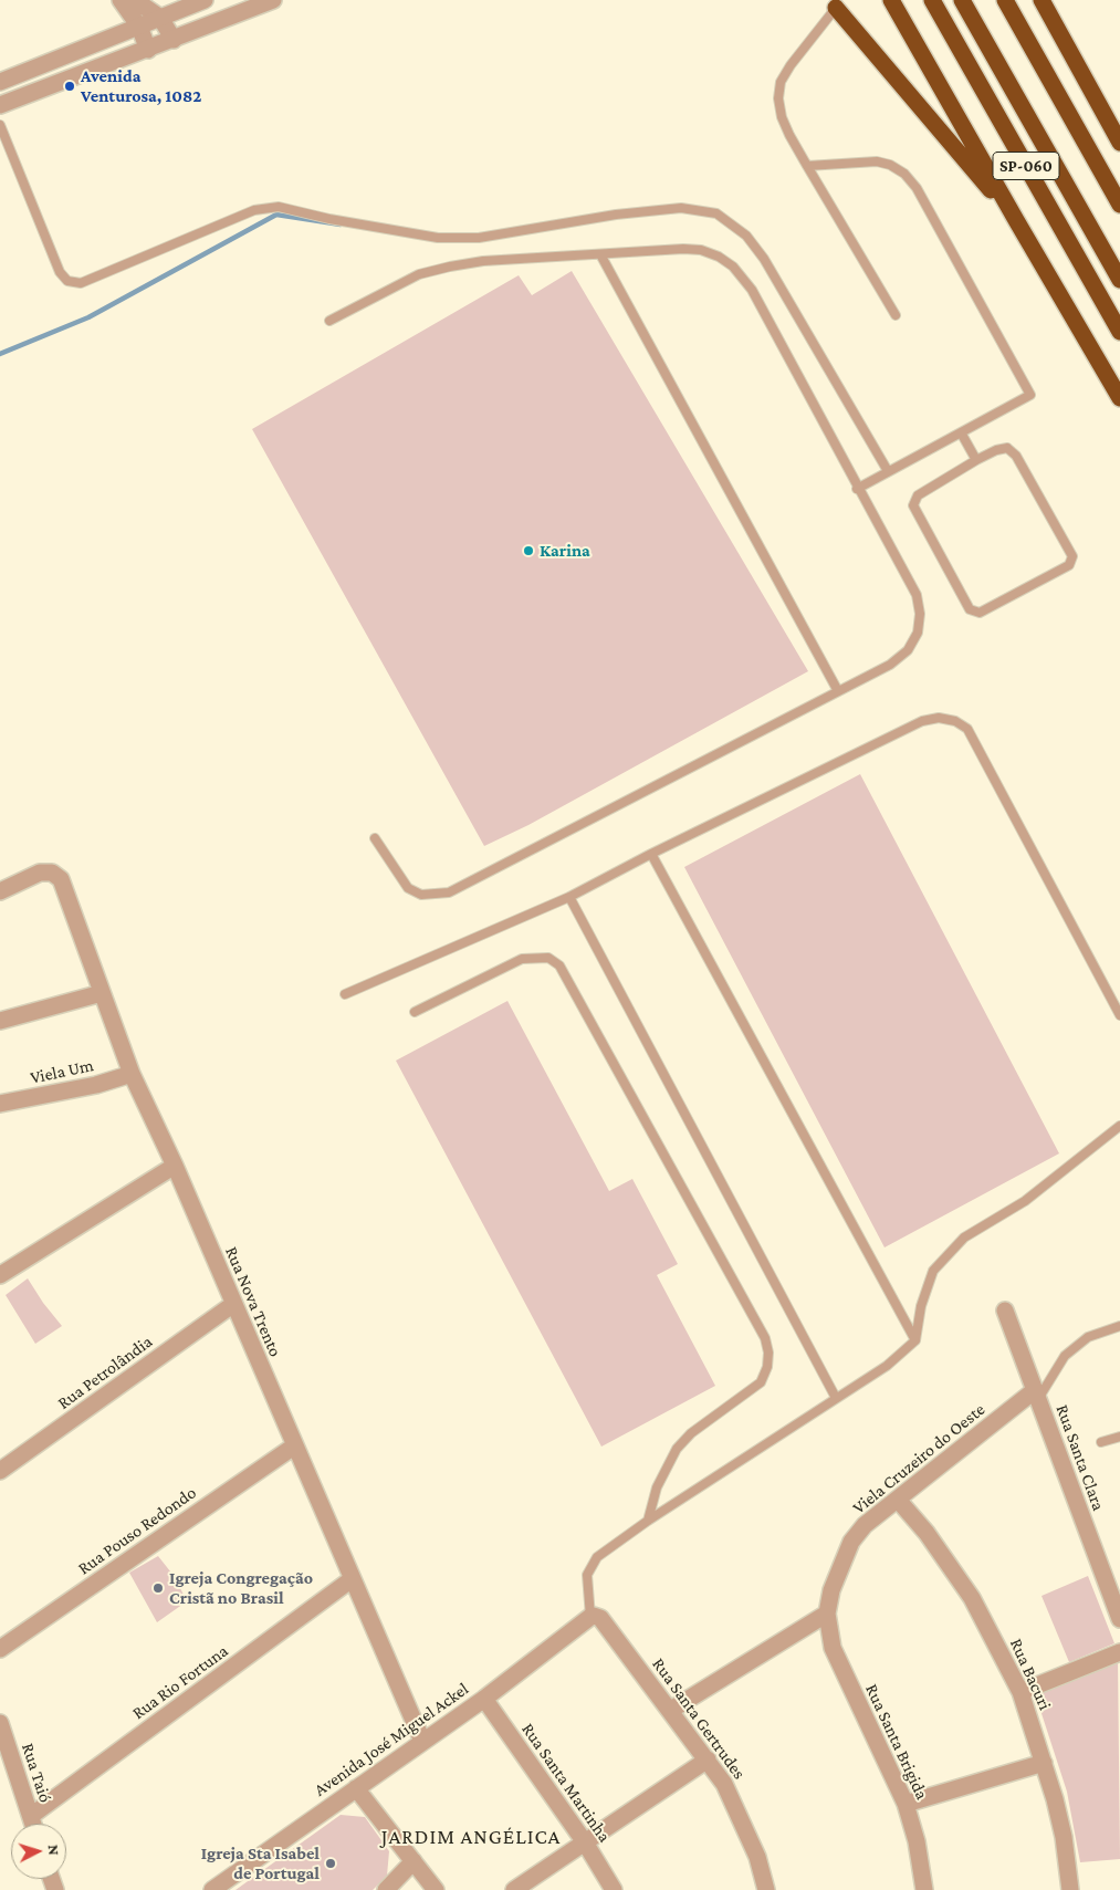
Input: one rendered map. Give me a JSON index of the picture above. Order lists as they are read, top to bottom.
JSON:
{
  "streets": {
    "highway": ["SP-060"],
    "street": [
      "Viela Um",
      "Rua Nova Trento",
      "Rua Petrolândia",
      "Rua Santa Clara",
      "Viela Cruzeiro do Oeste",
      "Rua Pouso Redondo",
      "Rua Bacuri",
      "Rua Rio Fortuna",
      "Rua Santa Gertrudes",
      "Avenida José Miguel Ackel",
      "Rua Santa Brigida",
      "Rua Taió",
      "Rua Santa Martinha"
    ]
  },
  "crossings": [
    ["Viela Um", "Rua Nova Trento"],
    ["Rua Nova Trento", "Rua Petrolândia"],
    ["Rua Nova Trento", "Rua Pouso Redondo"],
    ["Rua Nova Trento", "Rua Rio Fortuna"],
    ["Rua Nova Trento", "Avenida José Miguel Ackel"],
    ["Rua Santa Clara", "Viela Cruzeiro do Oeste"],
    ["Viela Cruzeiro do Oeste", "Rua Bacuri"],
    ["Viela Cruzeiro do Oeste", "Rua Santa Brigida"],
    ["Rua Rio Fortuna", "Rua Taió"],
    ["Rua Santa Gertrudes", "Avenida José Miguel Ackel"],
    ["Avenida José Miguel Ackel", "Rua Santa Martinha"]
  ],
  "districts": ["JARDIM ANGÉLICA"],
  "places": [
    "Avenida Venturosa, 1082",
    "Karina",
    "Igreja Congregação Cristã no Brasil",
    "Igreja Sta Isabel de Portugal"
  ],
  "north": "right"
}
